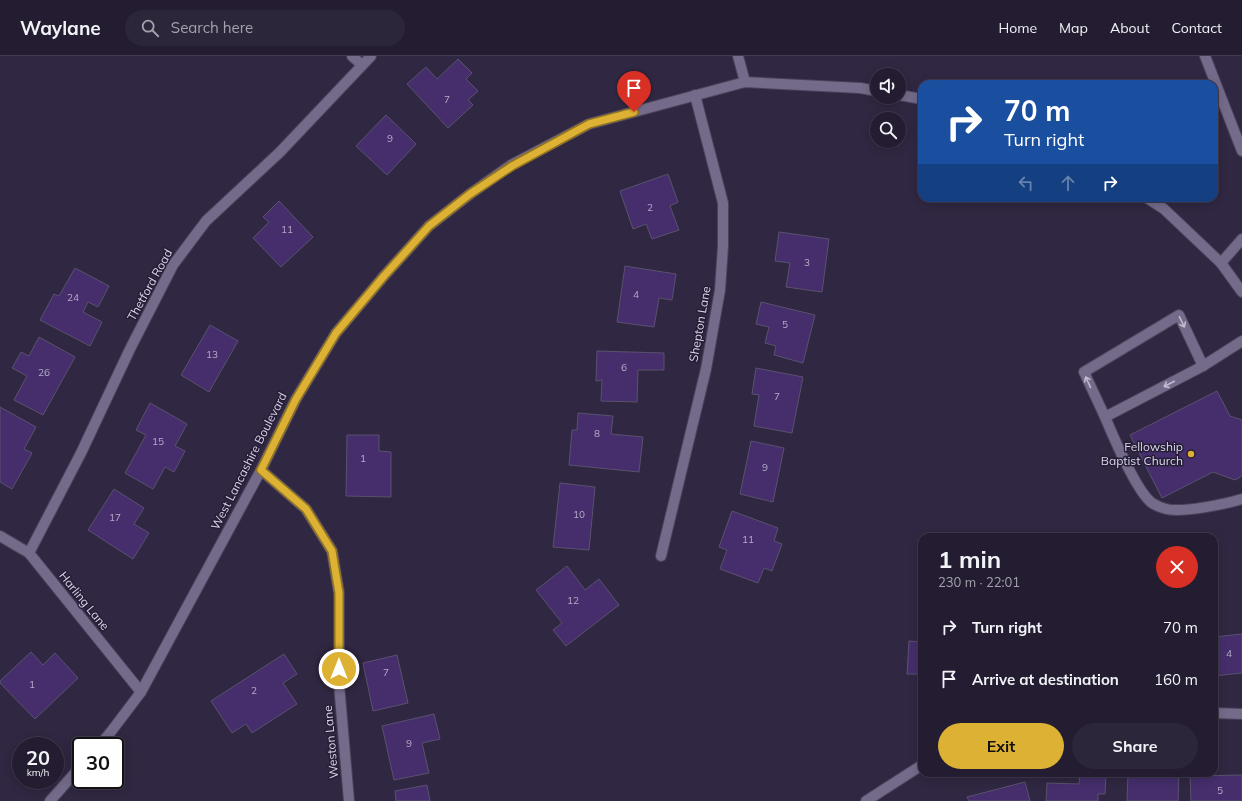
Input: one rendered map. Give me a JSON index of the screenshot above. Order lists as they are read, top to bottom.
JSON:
{
  "streets": {
    "street": [
      "Thetford Road",
      "Shepton Lane",
      "West Lancashire Boulevard",
      "Harling Lane",
      "Weston Lane"
    ]
  },
  "crossings": [
    ["Thetford Road", "Harling Lane"],
    ["Shepton Lane", "West Lancashire Boulevard"],
    ["West Lancashire Boulevard", "Harling Lane"],
    ["West Lancashire Boulevard", "Weston Lane"]
  ],
  "places": ["Fellowship Baptist Church"],
  "house_numbers": [
    "7",
    "9",
    "2",
    "11",
    "3",
    "4",
    "24",
    "5",
    "13",
    "6",
    "26",
    "7",
    "8",
    "15",
    "1",
    "9",
    "10",
    "17",
    "11",
    "12",
    "4",
    "7",
    "1",
    "2",
    "9",
    "5"
  ],
  "page": {
    "header": "Waylane",
    "search": "Search here",
    "nav": [
      "Home",
      "Map",
      "About",
      "Contact"
    ],
    "turn": ["70 m", "Turn right"],
    "heading": ["1 min", "230 m · 22:01"],
    "list": [
      {
        "name": "Turn right",
        "value": "70 m"
      },
      {
        "name": "Arrive at destination",
        "value": "160 m"
      }
    ],
    "buttons": ["Exit", "Share"],
    "speed": "20 km/h",
    "limit": "30"
  }
}
